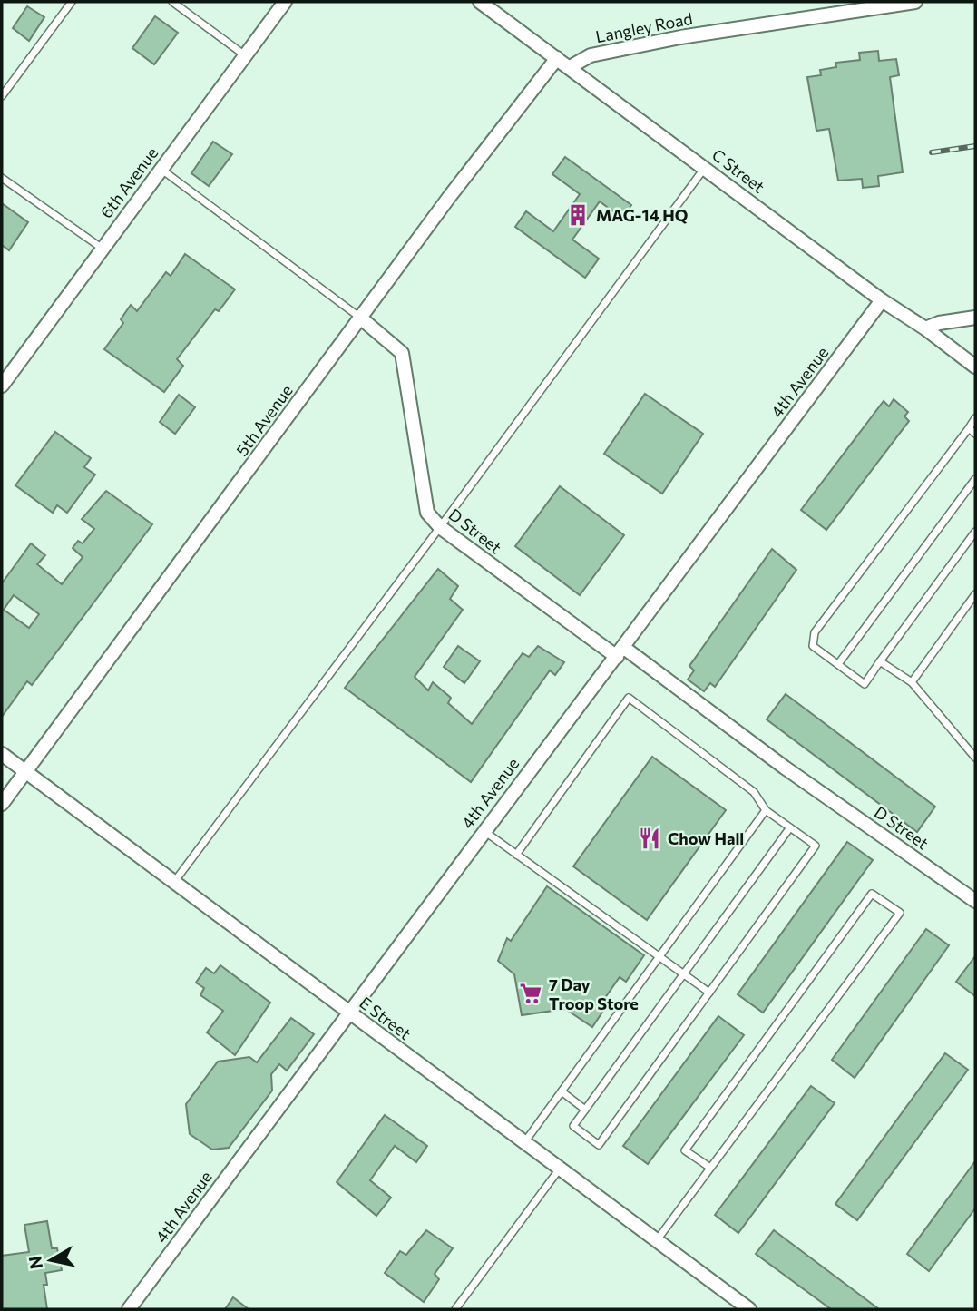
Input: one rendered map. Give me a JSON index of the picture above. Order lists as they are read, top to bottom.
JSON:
{
  "streets": {
    "street": [
      "Langley Road",
      "C Street",
      "6th Avenue",
      "4th Avenue",
      "5th Avenue",
      "D Street",
      "E Street"
    ]
  },
  "crossings": [
    ["Langley Road", "C Street"],
    ["C Street", "4th Avenue"],
    ["C Street", "5th Avenue"],
    ["4th Avenue", "D Street"],
    ["4th Avenue", "E Street"],
    ["5th Avenue", "D Street"],
    ["5th Avenue", "E Street"]
  ],
  "places": {
    "building": ["MAG-14 HQ"],
    "restaurant": ["Chow Hall"],
    "supermarket": ["7 Day Troop Store"]
  },
  "north": "left"
}
